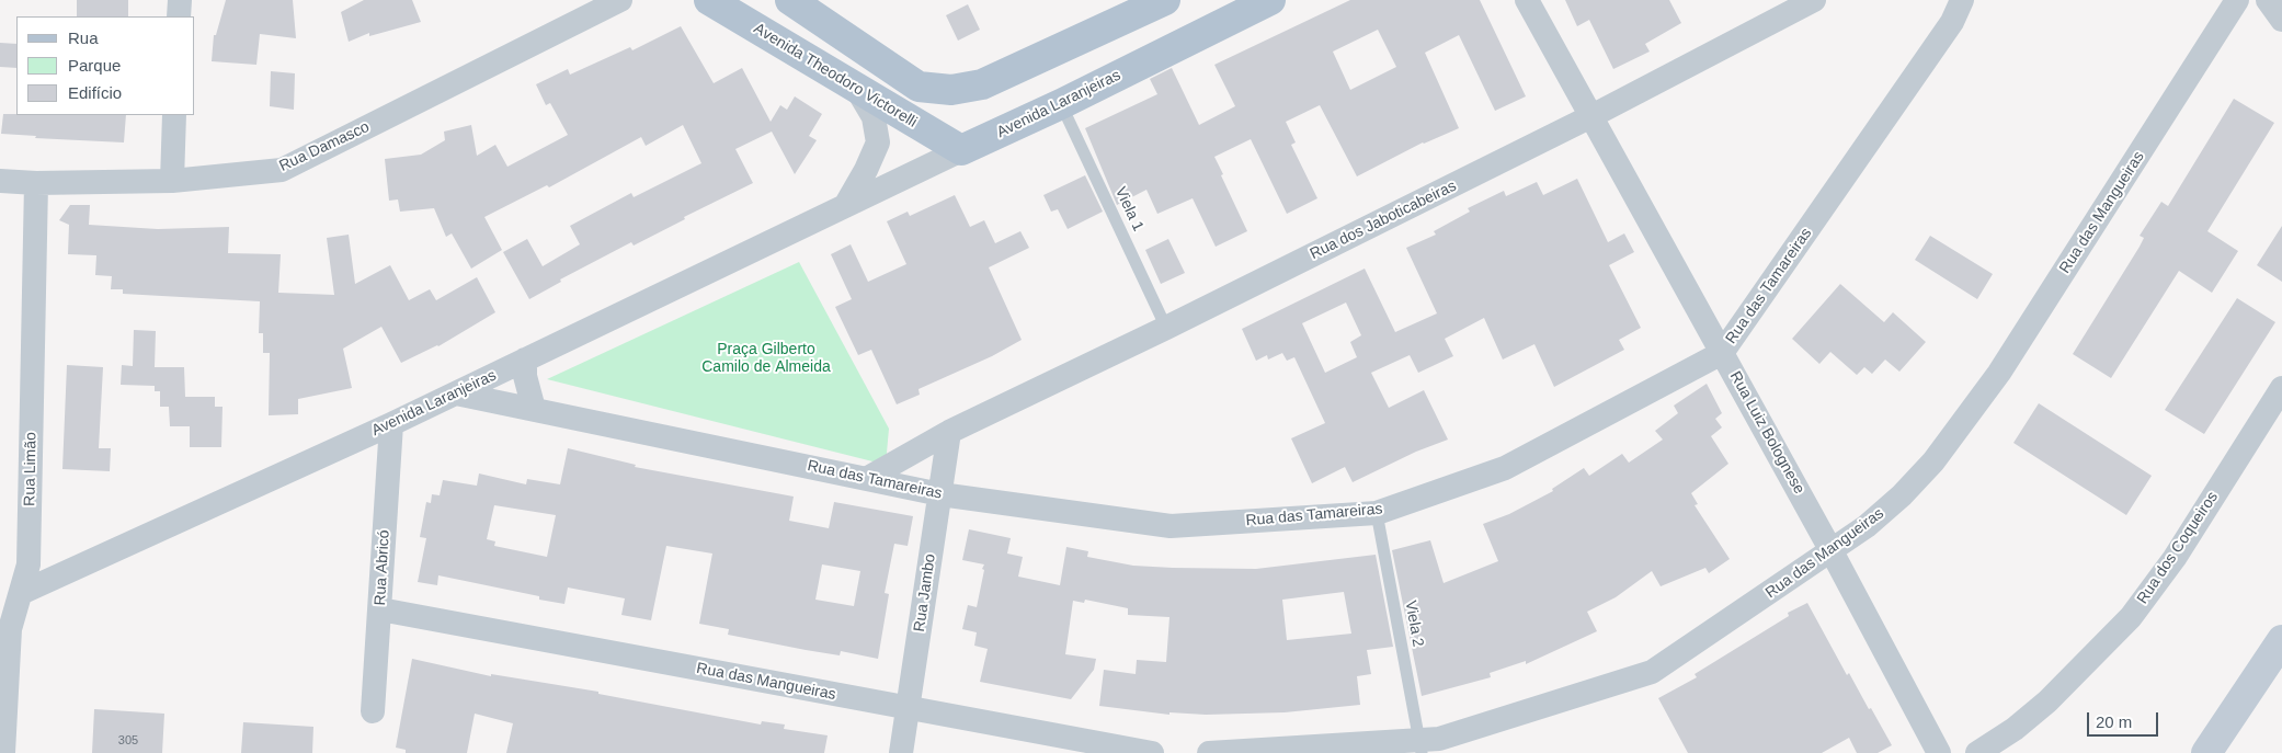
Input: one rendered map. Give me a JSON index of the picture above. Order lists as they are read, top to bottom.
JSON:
{
  "streets": {
    "main road": ["Avenida Theodoro Victorelli", "Avenida Laranjeiras"],
    "street": [
      "Rua Damasco",
      "Rua das Mangueiras",
      "Rua dos Jaboticabeiras",
      "Rua das Tamareiras",
      "Rua Luiz Bolognese",
      "Rua Limão",
      "Rua dos Coqueiros",
      "Rua Abricó",
      "Rua Jambo"
    ],
    "lane": ["Viela 1", "Viela 2"]
  },
  "crossings": [
    ["Avenida Theodoro Victorelli", "Avenida Laranjeiras"],
    ["Avenida Laranjeiras", "Viela 1"],
    ["Avenida Laranjeiras", "Rua das Tamareiras"],
    ["Avenida Laranjeiras", "Rua Limão"],
    ["Avenida Laranjeiras", "Rua Abricó"],
    ["Rua Damasco", "Rua Limão"],
    ["Viela 1", "Rua dos Jaboticabeiras"],
    ["Rua das Mangueiras", "Rua Luiz Bolognese"],
    ["Rua das Mangueiras", "Rua Abricó"],
    ["Rua das Mangueiras", "Rua Jambo"],
    ["Rua das Mangueiras", "Viela 2"],
    ["Rua dos Jaboticabeiras", "Rua das Tamareiras"],
    ["Rua dos Jaboticabeiras", "Rua Luiz Bolognese"],
    ["Rua dos Jaboticabeiras", "Rua Jambo"],
    ["Rua das Tamareiras", "Rua Luiz Bolognese"],
    ["Rua das Tamareiras", "Rua Jambo"],
    ["Rua das Tamareiras", "Viela 2"]
  ],
  "parks": ["Praça Gilberto Camilo de Almeida"],
  "house_numbers": ["305"],
  "legend": ["Rua", "Parque", "Edifício"],
  "scale_bar": "20 m"
}
